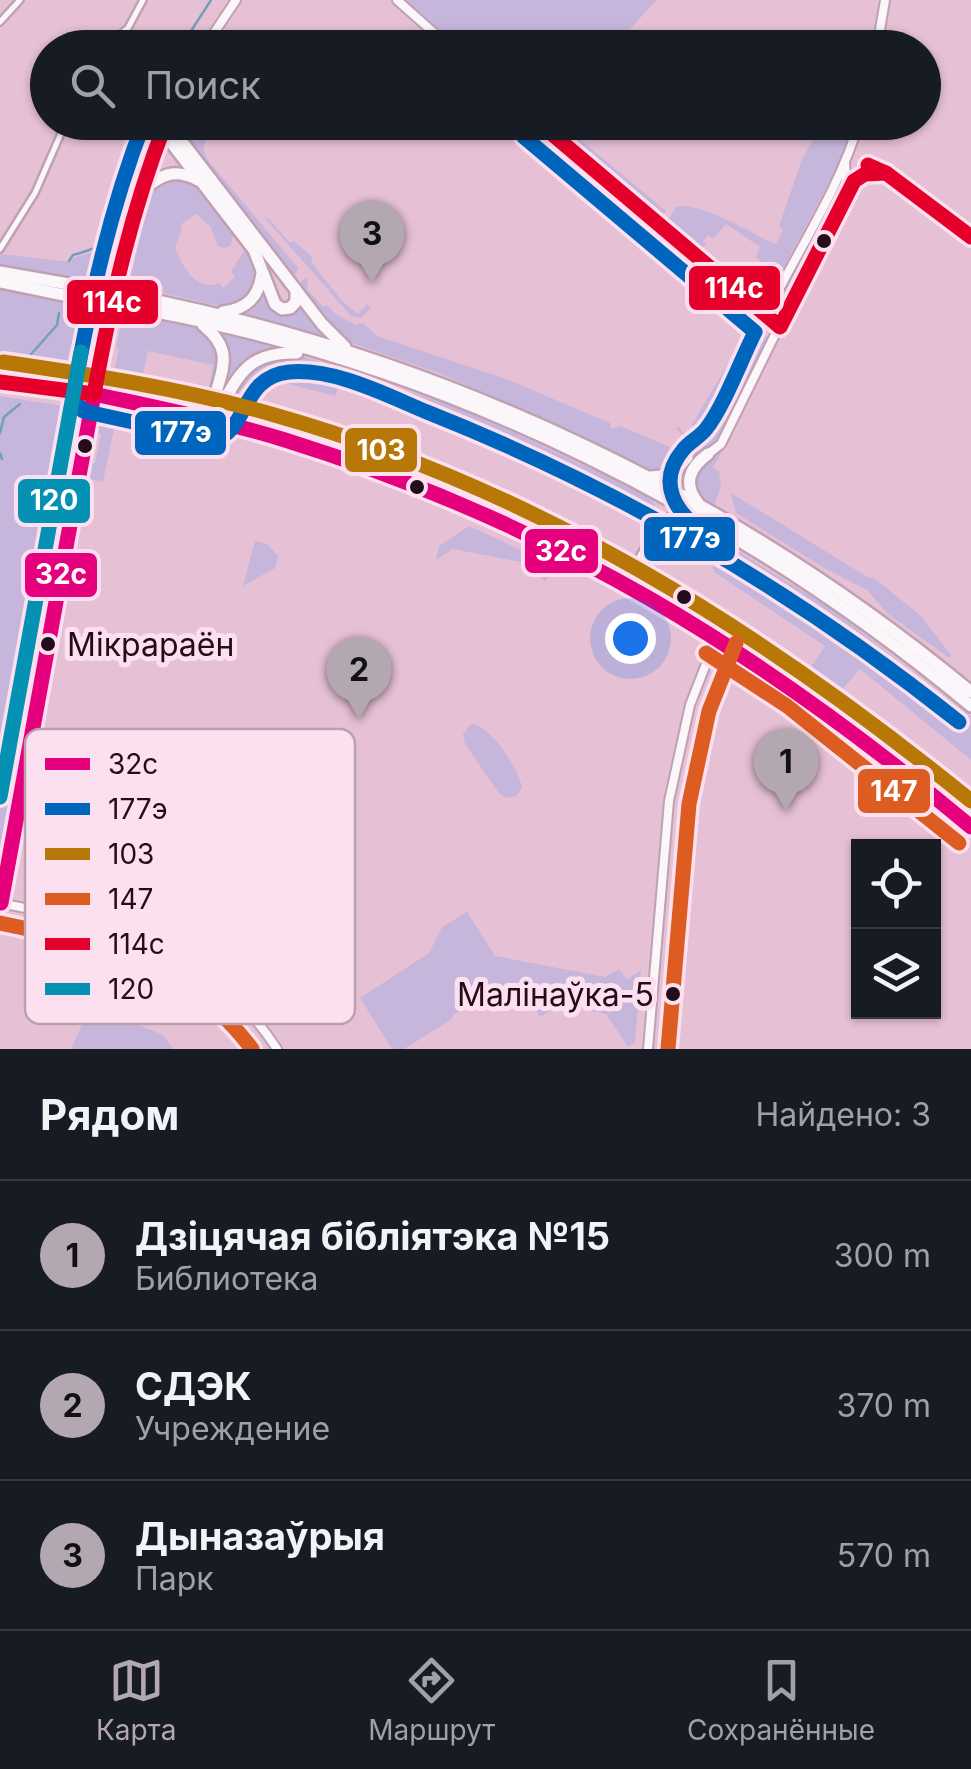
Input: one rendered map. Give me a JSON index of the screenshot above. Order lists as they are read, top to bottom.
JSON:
{
  "places": ["Мікрараён", "Малінаўка-5"],
  "lines": [
    "transit line 177э",
    "transit line 114с",
    "transit line 120",
    "transit line 103",
    "transit line 32с",
    "transit line 147"
  ],
  "legend": [
    "32с",
    "177э",
    "103",
    "147",
    "114с",
    "120"
  ],
  "page": {
    "search": "Поиск",
    "pins": ["3", "2", "1"],
    "heading": ["Рядом", "Найдено: 3"],
    "list": [
      {
        "mark": "1",
        "name": "Дзіцячая бібліятэка №15",
        "note": "Библиотека",
        "value": "300 m"
      },
      {
        "mark": "2",
        "name": "СДЭК",
        "note": "Учреждение",
        "value": "370 m"
      },
      {
        "mark": "3",
        "name": "Дыназаўрыя",
        "note": "Парк",
        "value": "570 m"
      }
    ],
    "nav": ["Карта", "Маршрут", "Сохранённые"]
  }
}
